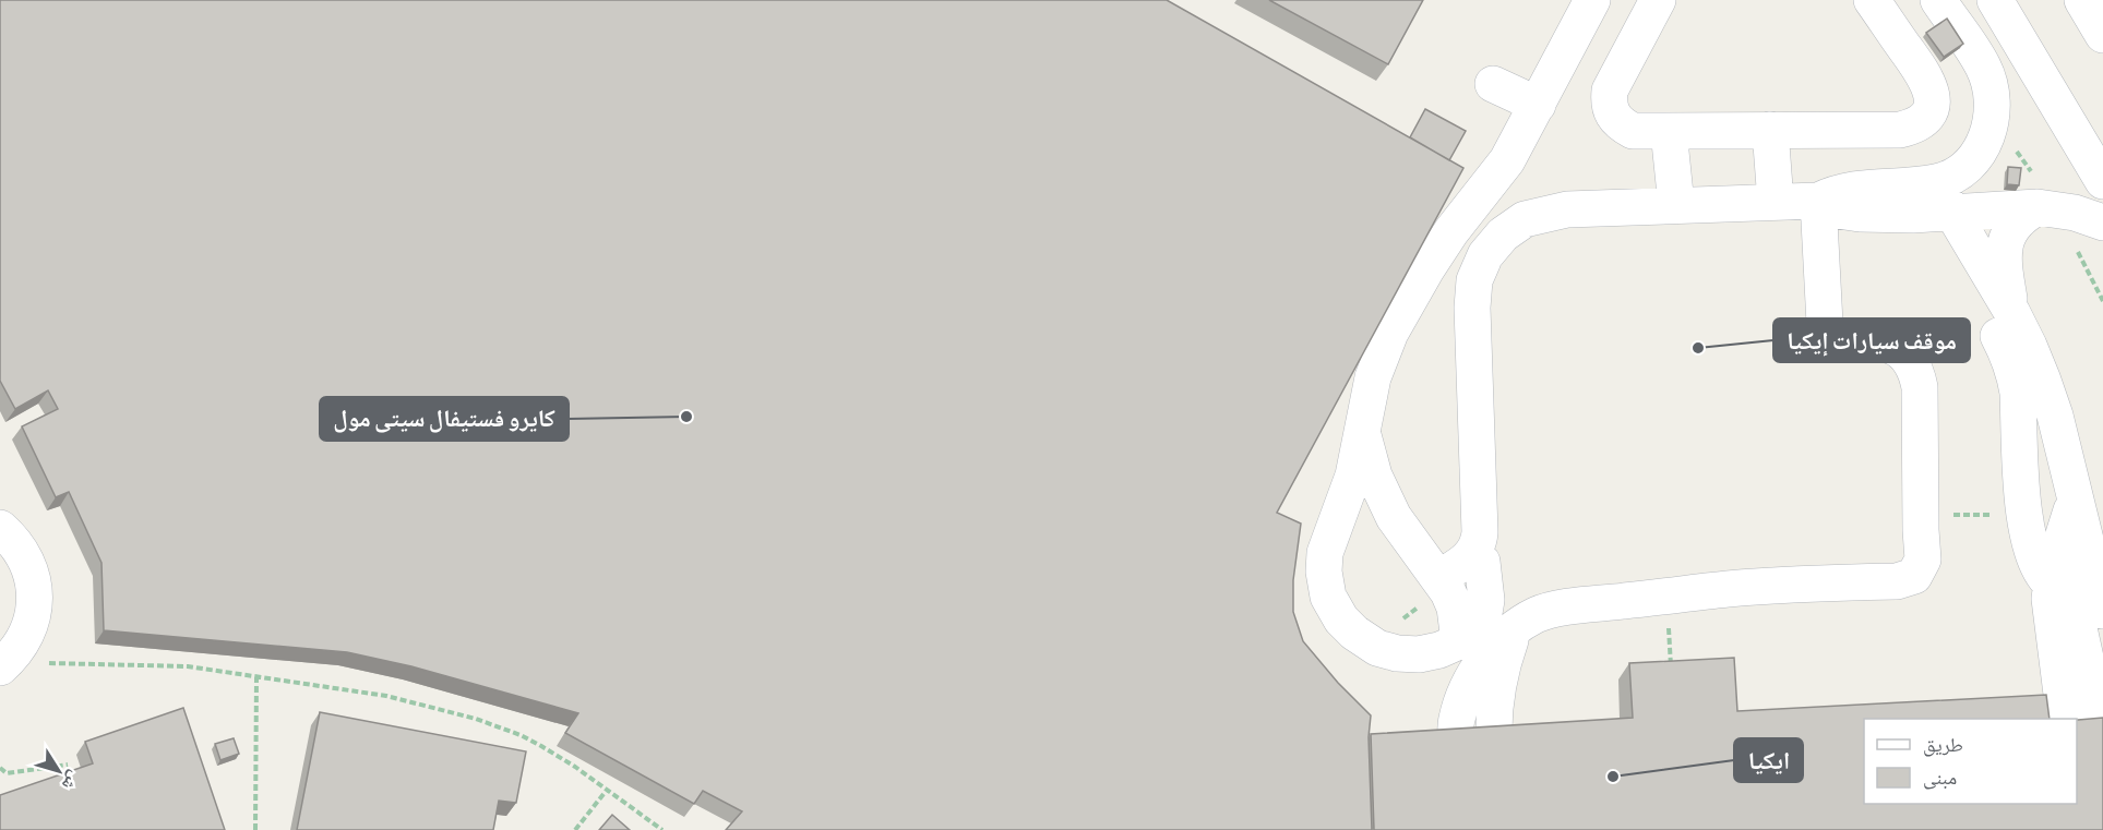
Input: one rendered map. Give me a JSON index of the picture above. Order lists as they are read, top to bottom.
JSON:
{
  "places": ["موقف سيارات إيكيا", "كايرو فستيفال سيتى مول", "ايكيا"],
  "legend": ["طريق", "مبنى"],
  "north": "bottom right"
}
